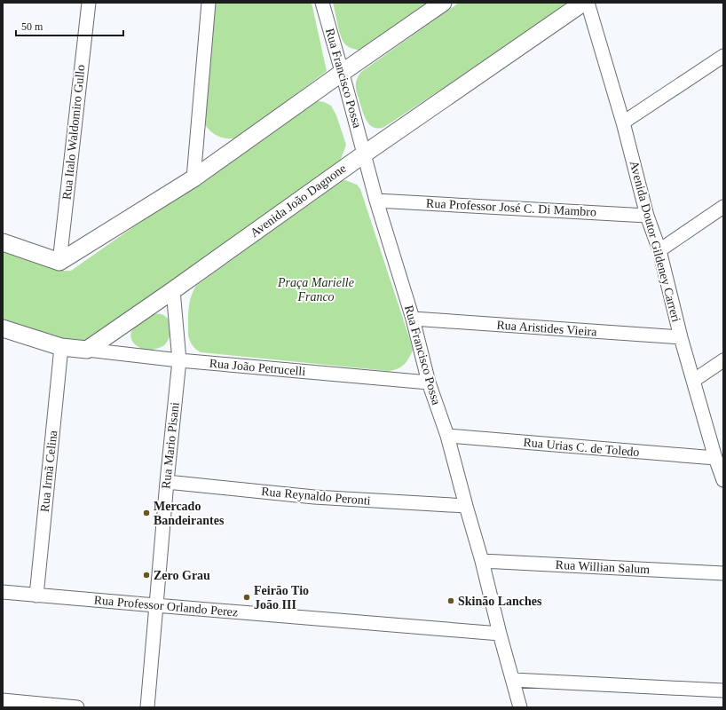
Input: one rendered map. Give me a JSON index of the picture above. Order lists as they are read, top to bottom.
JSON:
{
  "streets": {
    "street": [
      "Rua Francisco Possa",
      "Rua Italo Waldomiro Gullo",
      "Avenida João Dagnone",
      "Rua Professor José C. Di Mambro",
      "Avenida Doutor Gildeney Carreri",
      "Rua Aristides Vieira",
      "Rua João Petrucelli",
      "Rua Mario Pisani",
      "Rua Urias C. de Toledo",
      "Rua Irmã Celina",
      "Rua Reynaldo Peronti",
      "Rua Willian Salum",
      "Rua Professor Orlando Perez"
    ]
  },
  "crossings": [
    ["Rua Francisco Possa", "Avenida João Dagnone"],
    ["Rua Francisco Possa", "Rua Professor José C. Di Mambro"],
    ["Rua Francisco Possa", "Rua Aristides Vieira"],
    ["Rua Francisco Possa", "Rua João Petrucelli"],
    ["Rua Francisco Possa", "Rua Urias C. de Toledo"],
    ["Rua Francisco Possa", "Rua Reynaldo Peronti"],
    ["Rua Francisco Possa", "Rua Willian Salum"],
    ["Rua Francisco Possa", "Rua Professor Orlando Perez"],
    ["Avenida João Dagnone", "Rua João Petrucelli"],
    ["Avenida João Dagnone", "Rua Mario Pisani"],
    ["Rua Professor José C. Di Mambro", "Avenida Doutor Gildeney Carreri"],
    ["Avenida Doutor Gildeney Carreri", "Rua Aristides Vieira"],
    ["Avenida Doutor Gildeney Carreri", "Rua Urias C. de Toledo"],
    ["Rua João Petrucelli", "Rua Mario Pisani"],
    ["Rua Mario Pisani", "Rua Reynaldo Peronti"],
    ["Rua Mario Pisani", "Rua Professor Orlando Perez"],
    ["Rua Irmã Celina", "Rua Professor Orlando Perez"]
  ],
  "parks": ["Praça Marielle Franco"],
  "places": [
    "Mercado Bandeirantes",
    "Zero Grau",
    "Feirão Tio João III",
    "Skinão Lanches"
  ],
  "scale_bar": "50 m"
}
